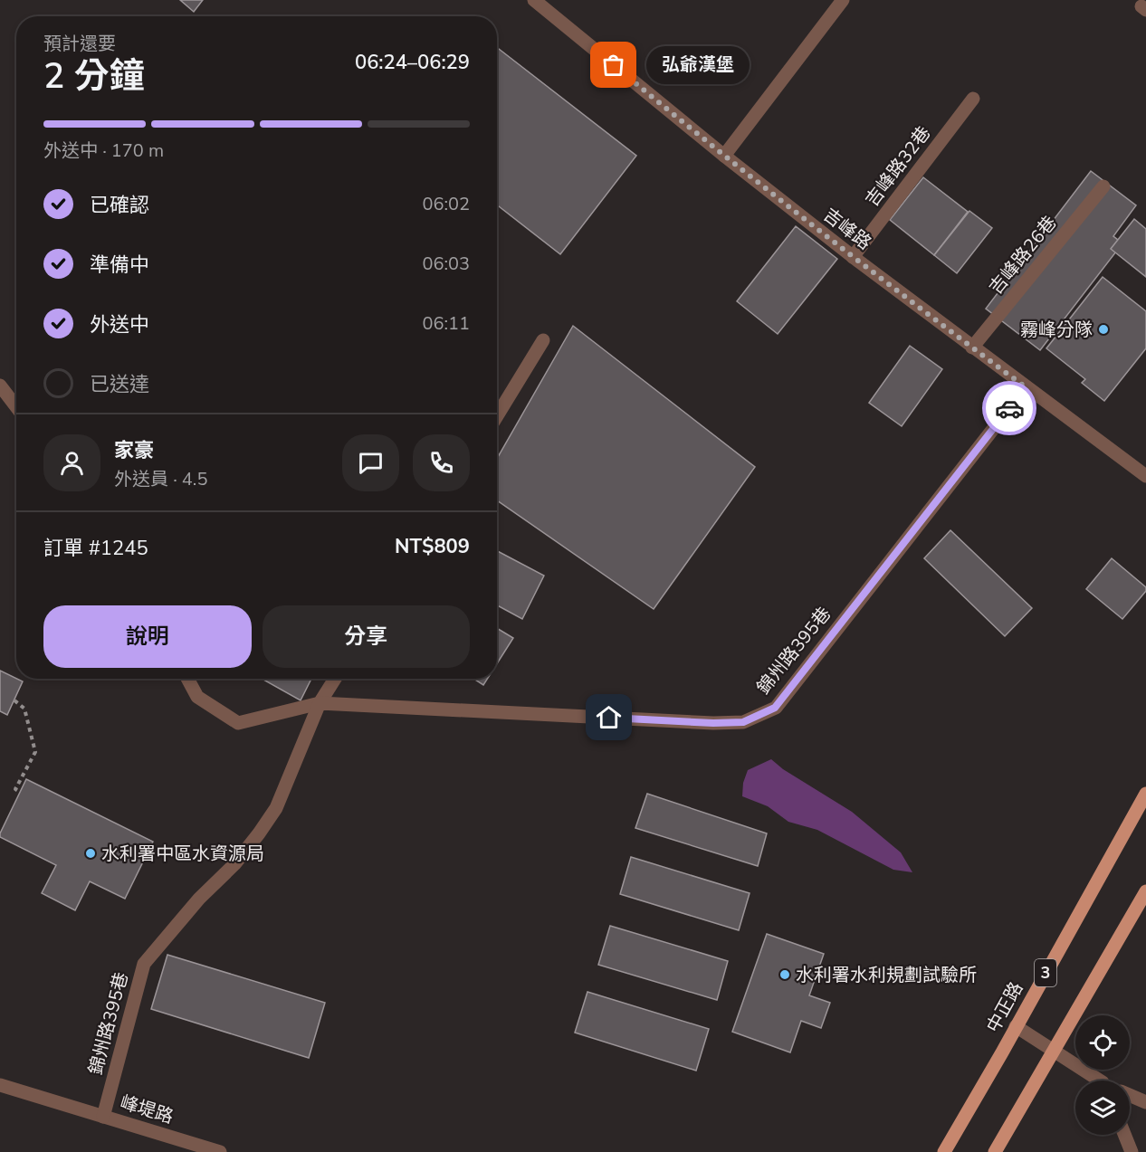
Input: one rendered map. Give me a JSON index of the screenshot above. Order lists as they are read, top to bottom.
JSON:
{
  "streets": {
    "main road": ["3", "中正路"],
    "street": [
      "吉峰路32巷",
      "吉峰路",
      "吉峰路26巷",
      "錦州路395巷",
      "峰堤路"
    ]
  },
  "crossings": [
    ["吉峰路32巷", "吉峰路"],
    ["吉峰路", "吉峰路26巷"],
    ["吉峰路", "錦州路395巷"],
    ["錦州路395巷", "峰堤路"]
  ],
  "places": [
    "弘爺漢堡",
    "霧峰分隊",
    "水利署中區水資源局",
    "水利署水利規劃試驗所"
  ],
  "page": {
    "heading": ["2 分鐘", "預計還要", "06:24–06:29"],
    "panel": [
      "家豪",
      "外送員 · 4.5",
      "訂單 #1245",
      "NT$809"
    ],
    "bubble": "弘爺漢堡",
    "bar": "外送中 · 170 m",
    "list": [
      ["已確認", "06:02"],
      ["準備中", "06:03"],
      ["外送中", "06:11"],
      "已送達"
    ],
    "buttons": ["說明", "分享"]
  }
}
